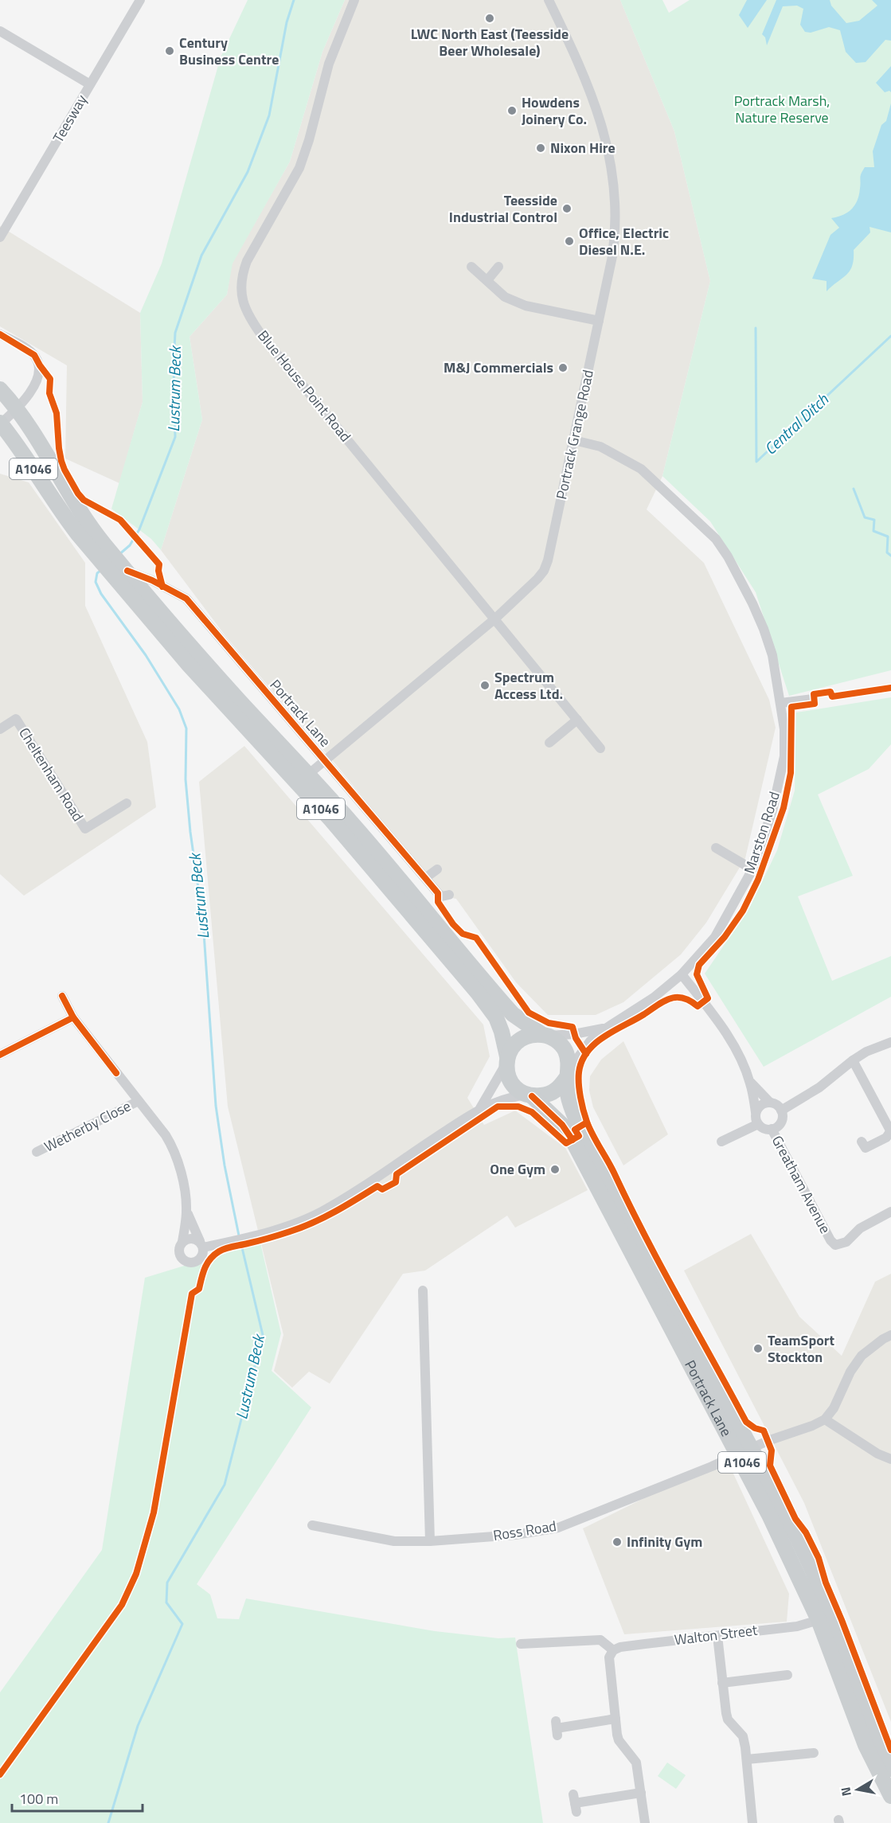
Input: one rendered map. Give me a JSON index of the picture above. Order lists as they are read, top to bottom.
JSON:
{
  "streets": {
    "main road": ["A1046", "Portrack Lane"],
    "street": [
      "Teesway",
      "Blue House Point Road",
      "Portrack Grange Road",
      "Cheltenham Road",
      "Marston Road",
      "Wetherby Close",
      "Greatham Avenue",
      "Ross Road",
      "Walton Street"
    ]
  },
  "crossings": [
    ["Blue House Point Road", "Portrack Grange Road"],
    ["Portrack Grange Road", "Portrack Lane"],
    ["Portrack Grange Road", "Marston Road"],
    ["A1046", "Portrack Lane"],
    ["Portrack Lane", "Marston Road"],
    ["Portrack Lane", "Ross Road"],
    ["Portrack Lane", "Walton Street"]
  ],
  "water": ["Lustrum Beck", "Central Ditch"],
  "parks": ["Portrack Marsh, Nature Reserve"],
  "places": [
    "LWC North East (Teesside Beer Wholesale)",
    "Century Business Centre",
    "Howdens Joinery Co.",
    "Nixon Hire",
    "Teesside Industrial Control",
    "Office, Electric Diesel N.E.",
    "M&J Commercials",
    "Spectrum Access Ltd.",
    "One Gym",
    "TeamSport Stockton",
    "Infinity Gym"
  ],
  "scale_bar": "100 m",
  "north": "left"
}
